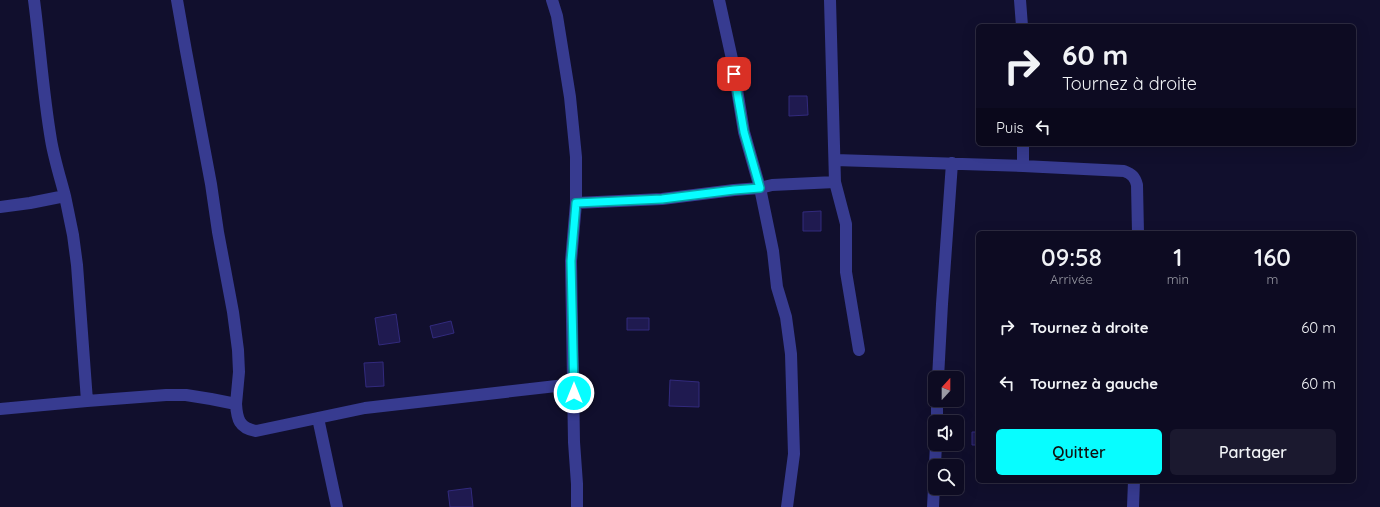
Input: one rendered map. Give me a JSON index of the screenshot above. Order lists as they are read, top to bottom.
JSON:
{
  "north": "top",
  "page": {
    "turn": ["60 m", "Tournez à droite"],
    "then": "Puis",
    "eta": [
      "09:58",
      "Arrivée",
      "1",
      "min",
      "160",
      "m"
    ],
    "list": [
      {
        "name": "Tournez à droite",
        "value": "60 m"
      },
      {
        "name": "Tournez à gauche",
        "value": "60 m"
      }
    ],
    "buttons": ["Quitter", "Partager"]
  }
}
